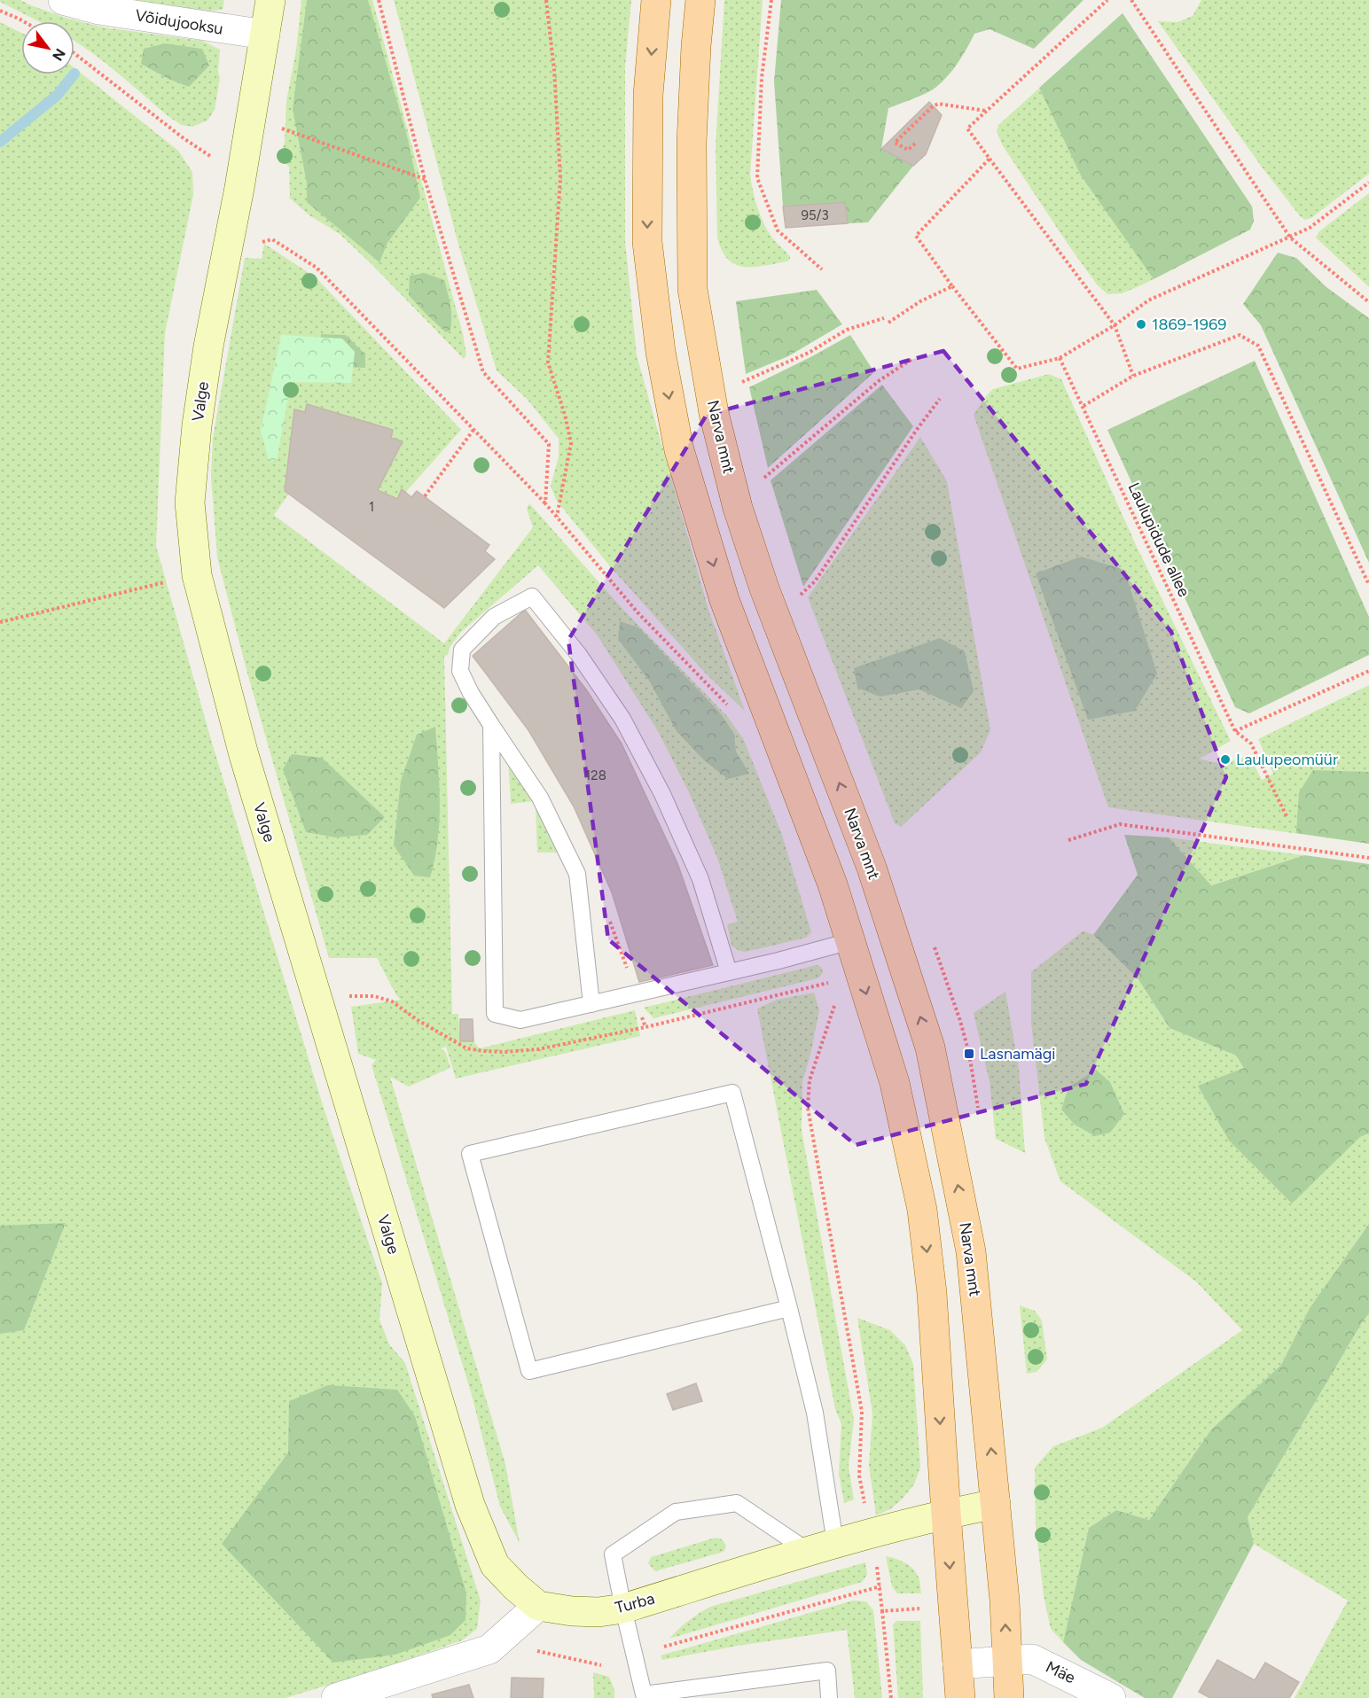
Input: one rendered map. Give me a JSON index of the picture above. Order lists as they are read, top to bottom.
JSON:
{
  "streets": {
    "main road": ["Narva mnt"],
    "street": [
      "Võidujooksu",
      "Valge",
      "Turba",
      "Mäe"
    ],
    "path": ["Laulupidude allee"]
  },
  "crossings": [
    ["Võidujooksu", "Valge"],
    ["Valge", "Turba"],
    ["Narva mnt", "Turba"],
    ["Narva mnt", "Mäe"]
  ],
  "places": {
    "other": ["1869-1969", "Laulupeomüür"],
    "transit": ["Lasnamägi"]
  },
  "house_numbers": ["95/3", "1", "128"],
  "north": "bottom right"
}
